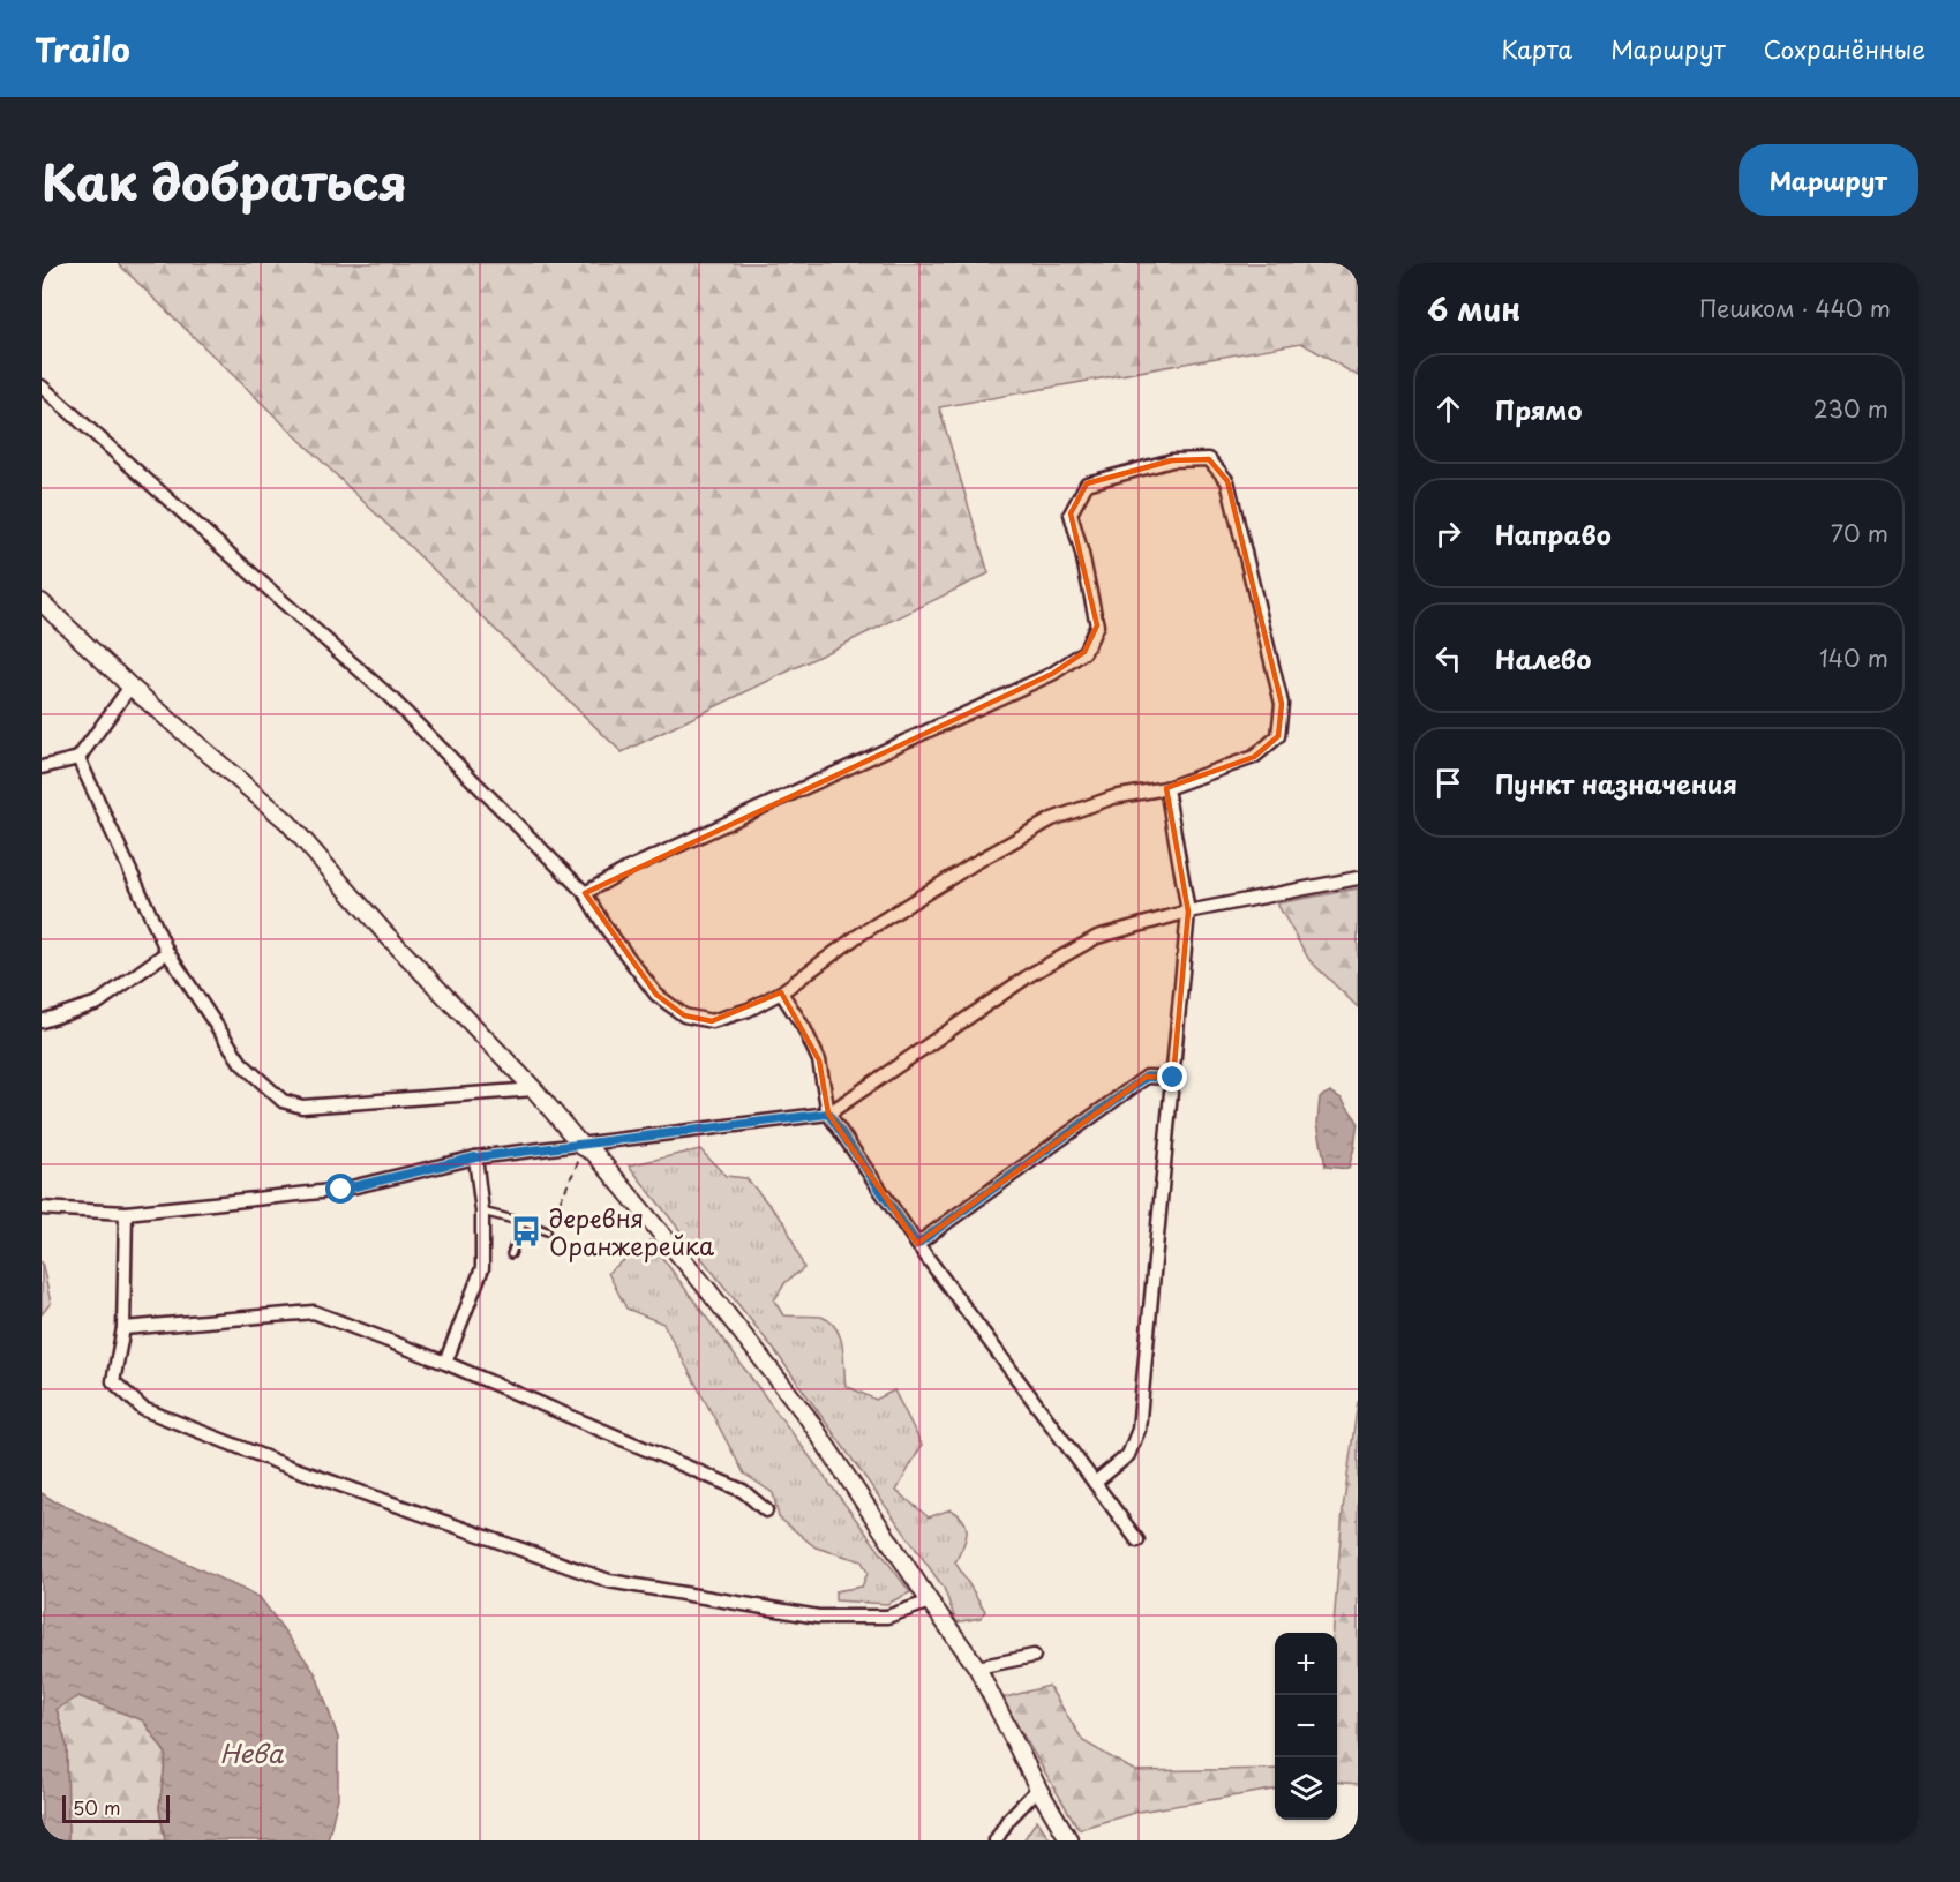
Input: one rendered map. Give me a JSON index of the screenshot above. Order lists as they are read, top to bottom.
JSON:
{
  "water": ["Нева"],
  "places": {
    "bus stop": ["деревня Оранжерейка"]
  },
  "scale_bar": "50 m",
  "page": {
    "header": "Trailo",
    "nav": ["Карта", "Маршрут", "Сохранённые"],
    "title": "Как добраться",
    "buttons": "Маршрут",
    "heading": ["6 мин", "Пешком · 440 m"],
    "list": [
      ["Прямо", "230 m"],
      ["Направо", "70 m"],
      ["Налево", "140 m"],
      "Пункт назначения"
    ],
    "map_buttons": ["+", "−"],
    "scale": "50 m"
  }
}
